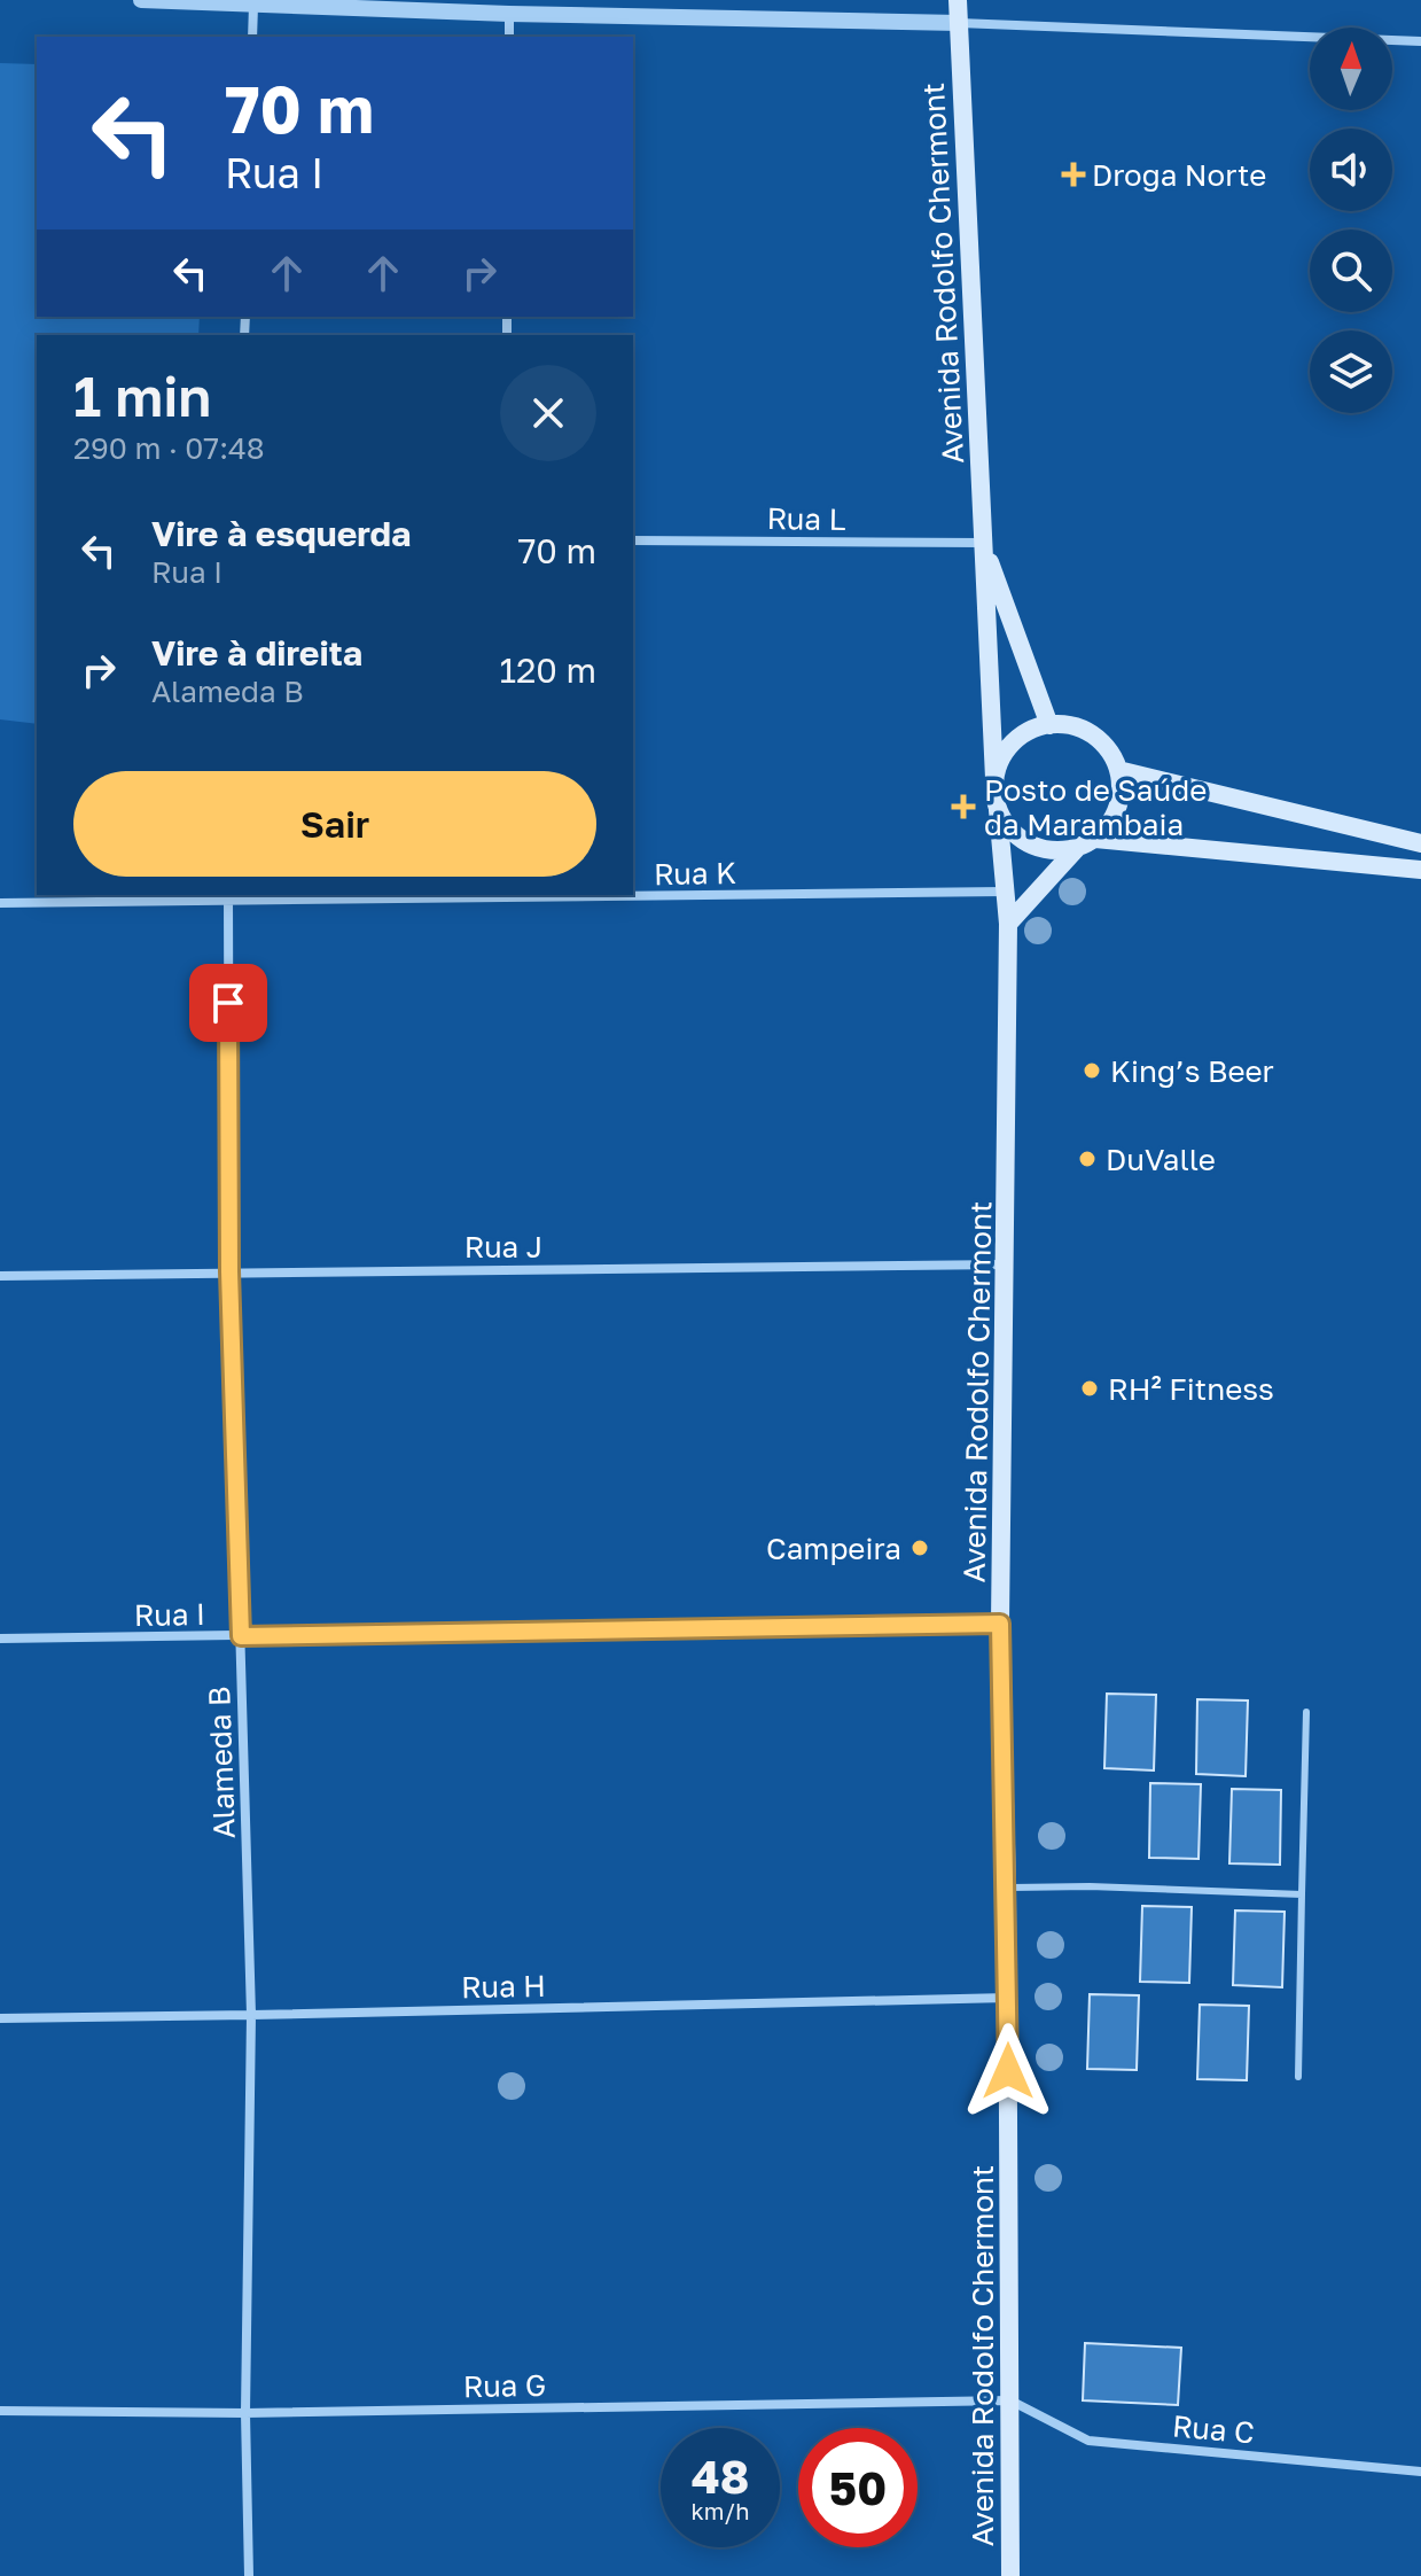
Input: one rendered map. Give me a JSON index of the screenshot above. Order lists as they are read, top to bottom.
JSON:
{
  "streets": {
    "main road": ["Avenida Rodolfo Chermont"],
    "street": [
      "Rua L",
      "Rua K",
      "Rua J",
      "Rua I",
      "Alameda B",
      "Rua H",
      "Rua G",
      "Rua C"
    ]
  },
  "crossings": [
    ["Avenida Rodolfo Chermont", "Rua L"],
    ["Avenida Rodolfo Chermont", "Rua K"],
    ["Avenida Rodolfo Chermont", "Rua J"],
    ["Avenida Rodolfo Chermont", "Rua I"],
    ["Avenida Rodolfo Chermont", "Rua H"],
    ["Avenida Rodolfo Chermont", "Rua G"],
    ["Avenida Rodolfo Chermont", "Rua C"],
    ["Rua K", "Alameda B"],
    ["Rua J", "Alameda B"],
    ["Rua I", "Alameda B"],
    ["Alameda B", "Rua H"],
    ["Alameda B", "Rua G"],
    ["Rua G", "Rua C"]
  ],
  "places": {
    "health": ["Droga Norte", "Posto de Saúde da Marambaia"],
    "other": [
      "King’s Beer",
      "DuValle",
      "RH² Fitness",
      "Campeira"
    ]
  },
  "north": "top",
  "page": {
    "turn": ["70 m", "Rua I"],
    "heading": ["1 min", "290 m · 07:48"],
    "list": [
      {
        "name": "Vire à esquerda",
        "note": "Rua I",
        "value": "70 m"
      },
      {
        "name": "Vire à direita",
        "note": "Alameda B",
        "value": "120 m"
      }
    ],
    "buttons": "Sair",
    "speed": "48 km/h",
    "limit": "50"
  }
}
